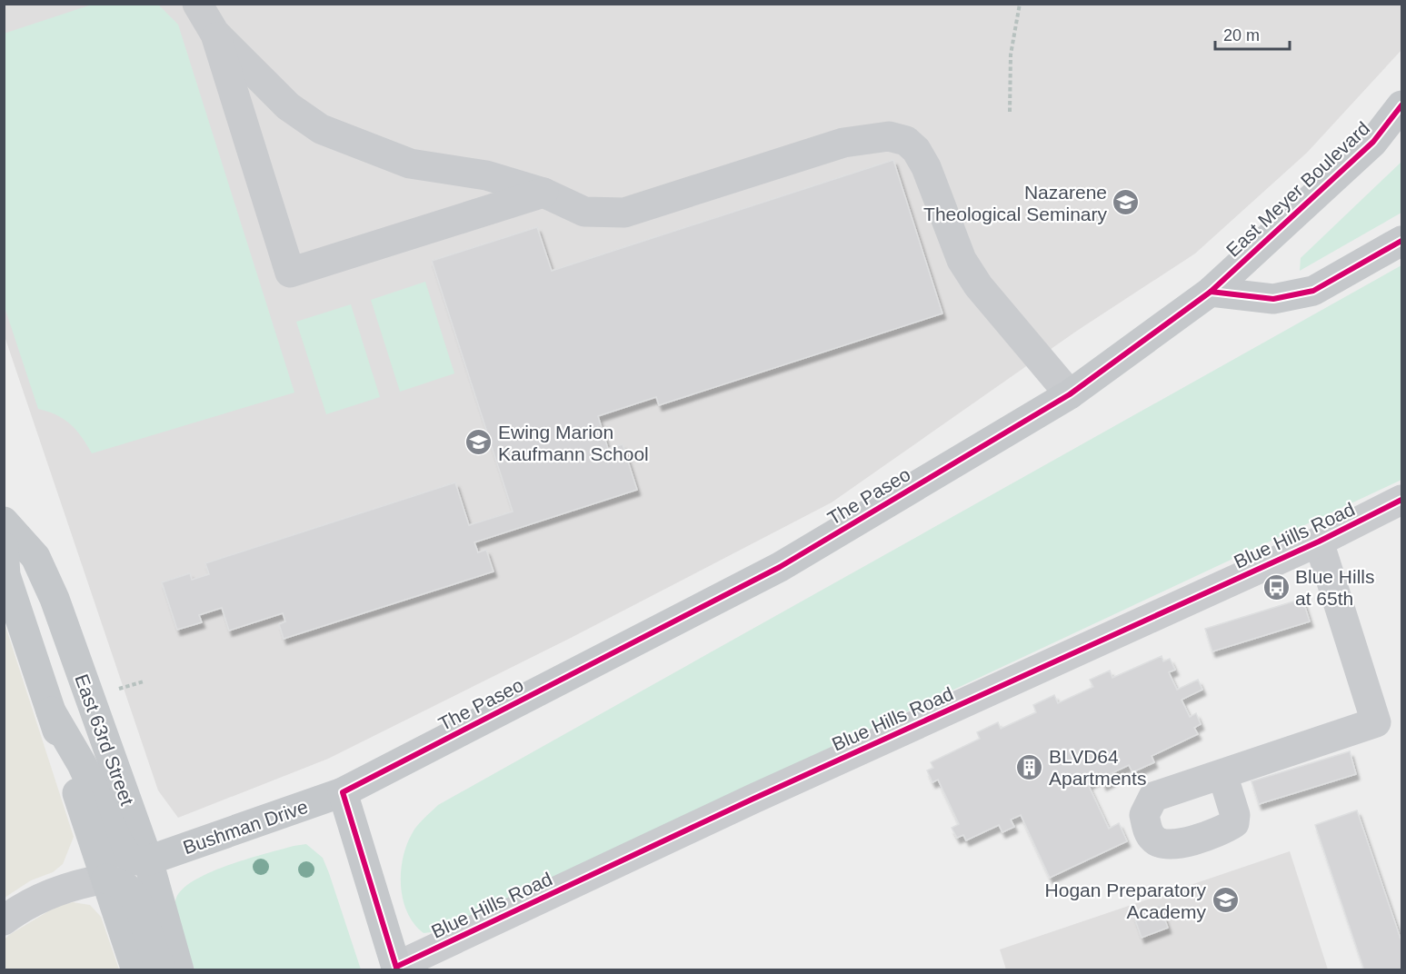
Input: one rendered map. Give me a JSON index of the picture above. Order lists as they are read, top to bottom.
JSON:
{
  "streets": {
    "main road": [
      "East Meyer Boulevard",
      "The Paseo",
      "East 63rd Street",
      "Bushman Drive"
    ],
    "street": ["Blue Hills Road"]
  },
  "crossings": [
    ["East Meyer Boulevard", "The Paseo"],
    ["The Paseo", "Bushman Drive"],
    ["East 63rd Street", "Bushman Drive"]
  ],
  "places": {
    "school or university": ["Nazarene Theological Seminary", "Ewing Marion Kaufmann School", "Hogan Preparatory Academy"],
    "bus stop": ["Blue Hills at 65th"],
    "building": ["BLVD64 Apartments"]
  },
  "scale_bar": "20 m"
}
